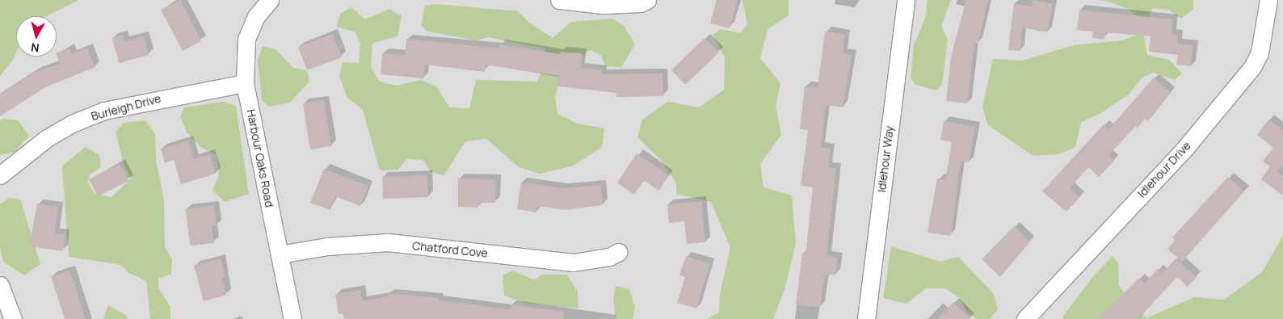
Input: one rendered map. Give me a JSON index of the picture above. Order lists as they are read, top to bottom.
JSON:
{
  "streets": {
    "street": [
      "Burleigh Drive",
      "Harbour Oaks Road",
      "Idlehour Way",
      "Idlehour Drive",
      "Chatford Cove"
    ]
  },
  "crossings": [
    ["Burleigh Drive", "Harbour Oaks Road"],
    ["Harbour Oaks Road", "Chatford Cove"]
  ],
  "north": "bottom"
}
